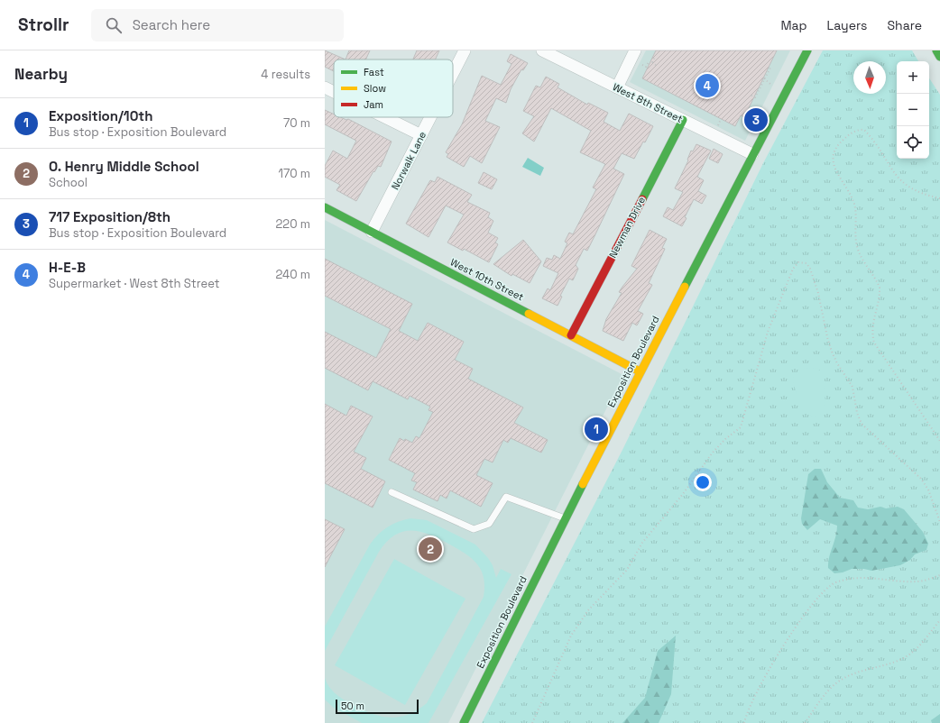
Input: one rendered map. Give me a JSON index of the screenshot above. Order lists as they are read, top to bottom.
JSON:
{
  "streets": {
    "street": [
      "West 8th Street",
      "Norwalk Lane",
      "Newman Drive",
      "West 10th Street",
      "Exposition Boulevard"
    ]
  },
  "crossings": [
    ["West 8th Street", "Newman Drive"],
    ["West 8th Street", "Exposition Boulevard"],
    ["Norwalk Lane", "West 10th Street"],
    ["Newman Drive", "West 10th Street"],
    ["West 10th Street", "Exposition Boulevard"]
  ],
  "legend": ["Fast", "Slow", "Jam"],
  "scale_bar": "50 m",
  "north": "bottom",
  "page": {
    "header": "Strollr",
    "search": "Search here",
    "nav": ["Map", "Layers", "Share"],
    "heading": ["Nearby", "4 results"],
    "map_buttons": ["+", "−"],
    "pins": [
      "4",
      "3",
      "1",
      "2"
    ],
    "list": [
      {
        "mark": "1",
        "name": "Exposition/10th",
        "note": "Bus stop · Exposition Boulevard",
        "value": "70 m"
      },
      {
        "mark": "2",
        "name": "O. Henry Middle School",
        "note": "School",
        "value": "170 m"
      },
      {
        "mark": "3",
        "name": "717 Exposition/8th",
        "note": "Bus stop · Exposition Boulevard",
        "value": "220 m"
      },
      {
        "mark": "4",
        "name": "H-E-B",
        "note": "Supermarket · West 8th Street",
        "value": "240 m"
      }
    ],
    "scale": "50 m"
  }
}
